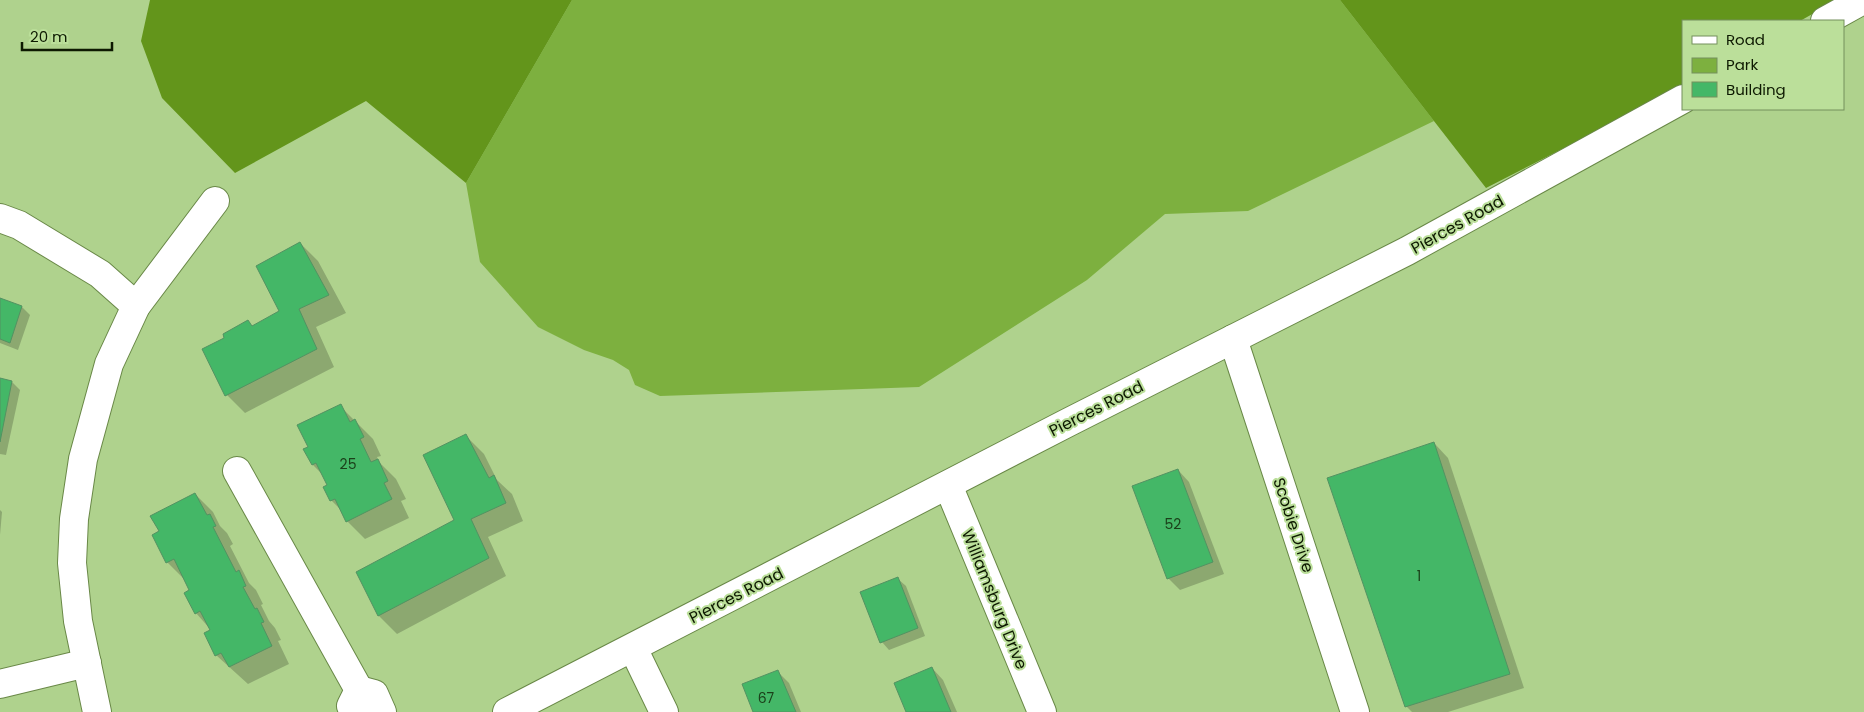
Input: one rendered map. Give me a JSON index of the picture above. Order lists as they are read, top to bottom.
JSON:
{
  "streets": {
    "street": ["Pierces Road", "Scobie Drive", "Williamsburg Drive"]
  },
  "crossings": [
    ["Pierces Road", "Scobie Drive"],
    ["Pierces Road", "Williamsburg Drive"]
  ],
  "house_numbers": [
    "25",
    "52",
    "1",
    "67"
  ],
  "legend": ["Road", "Park", "Building"],
  "scale_bar": "20 m"
}
